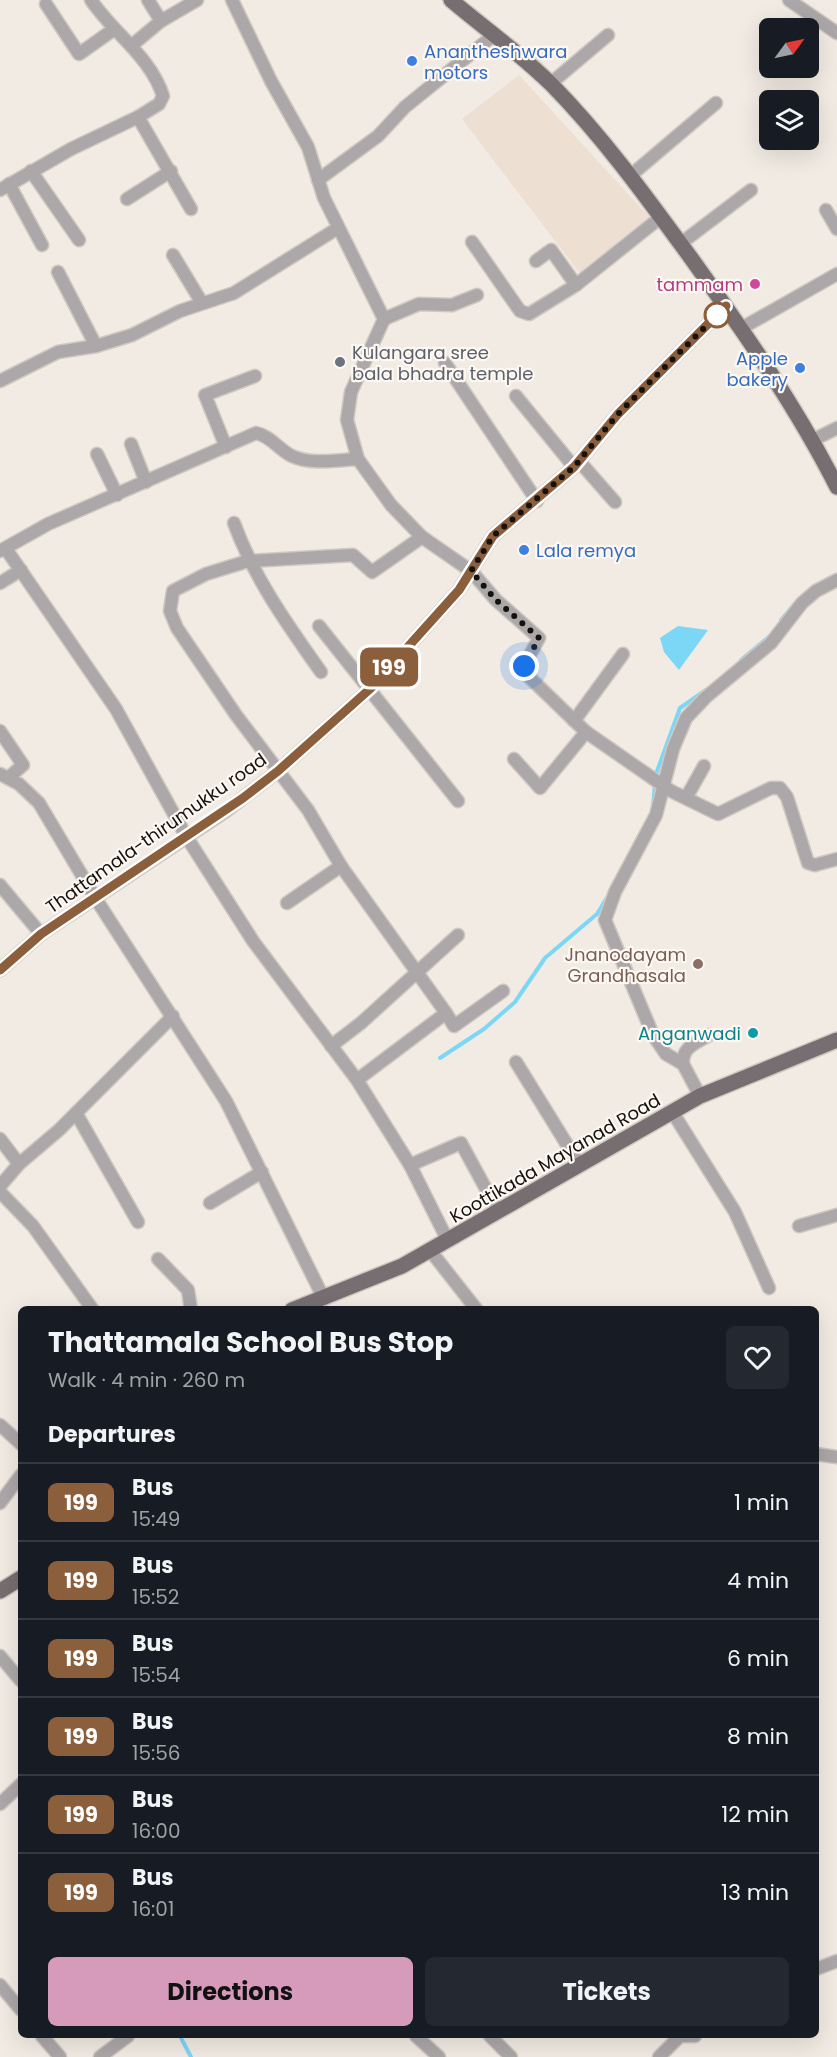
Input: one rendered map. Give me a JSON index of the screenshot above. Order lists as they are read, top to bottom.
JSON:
{
  "streets": {
    "main road": ["Koottikada Mayanad Road"],
    "street": ["Thattamala-thirumukku road"]
  },
  "places": [
    "Anantheshwara motors",
    "tammam",
    "Kulangara sree bala bhadra temple",
    "Apple bakery",
    "Lala remya",
    "Jnanodayam Grandhasala",
    "Anganwadi"
  ],
  "lines": ["bus line 199"],
  "north": "top right",
  "page": {
    "on_map": "199",
    "heading": [
      ["Thattamala School Bus Stop", "Walk · 4 min · 260 m"],
      "Departures"
    ],
    "list": [
      {
        "mark": "199",
        "name": "Bus",
        "note": "15:49",
        "value": "1 min"
      },
      {
        "mark": "199",
        "name": "Bus",
        "note": "15:52",
        "value": "4 min"
      },
      {
        "mark": "199",
        "name": "Bus",
        "note": "15:54",
        "value": "6 min"
      },
      {
        "mark": "199",
        "name": "Bus",
        "note": "15:56",
        "value": "8 min"
      },
      {
        "mark": "199",
        "name": "Bus",
        "note": "16:00",
        "value": "12 min"
      },
      {
        "mark": "199",
        "name": "Bus",
        "note": "16:01",
        "value": "13 min"
      }
    ],
    "buttons": ["Directions", "Tickets"]
  }
}
